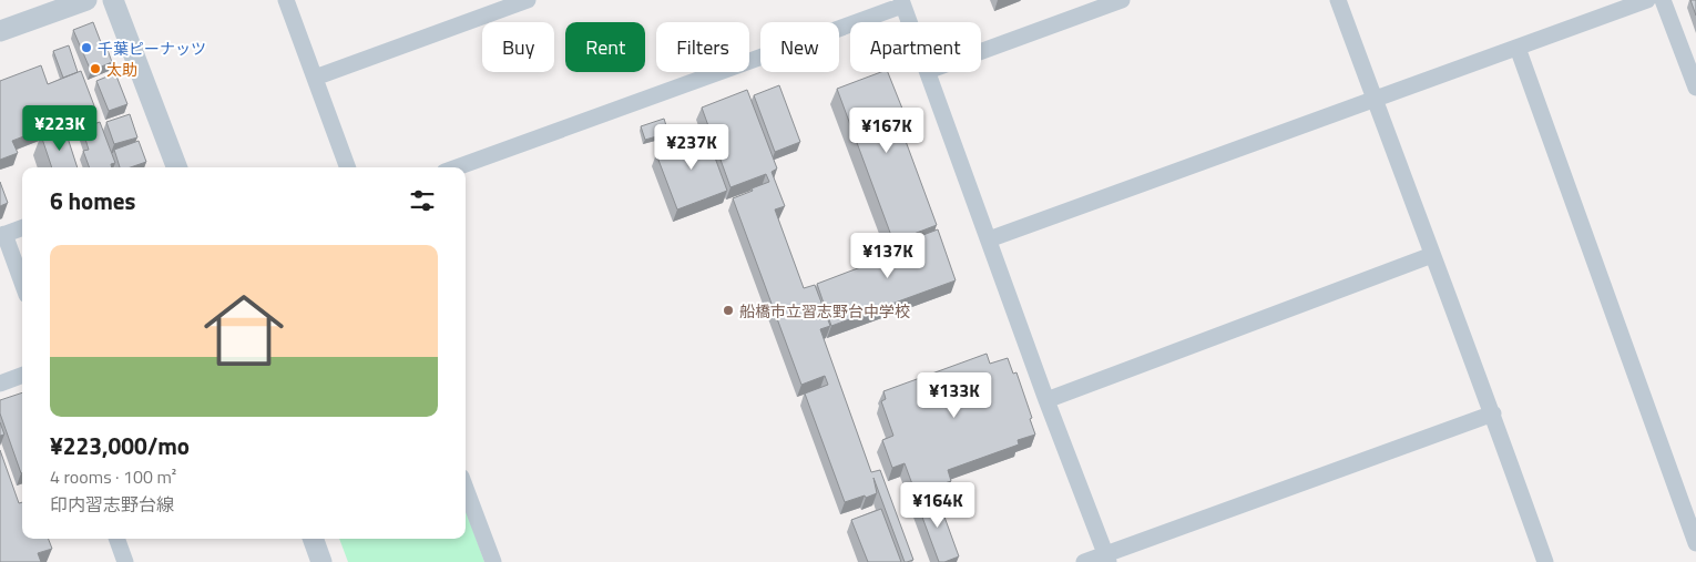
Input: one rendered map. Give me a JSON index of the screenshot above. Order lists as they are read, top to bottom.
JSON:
{
  "places": ["千葉ピーナッツ", "太助", "船橋市立習志野台中学校"],
  "page": {
    "chip": [
      "Buy",
      "Rent",
      "Filters",
      "New",
      "Apartment"
    ],
    "price": [
      "¥223K",
      "¥167K",
      "¥237K",
      "¥137K",
      "¥133K",
      "¥164K"
    ],
    "heading": "6 homes",
    "list": [
      {
        "name": "¥223,000/mo",
        "note": "4 rooms · 100 m² · 印内習志野台線"
      }
    ]
  }
}
